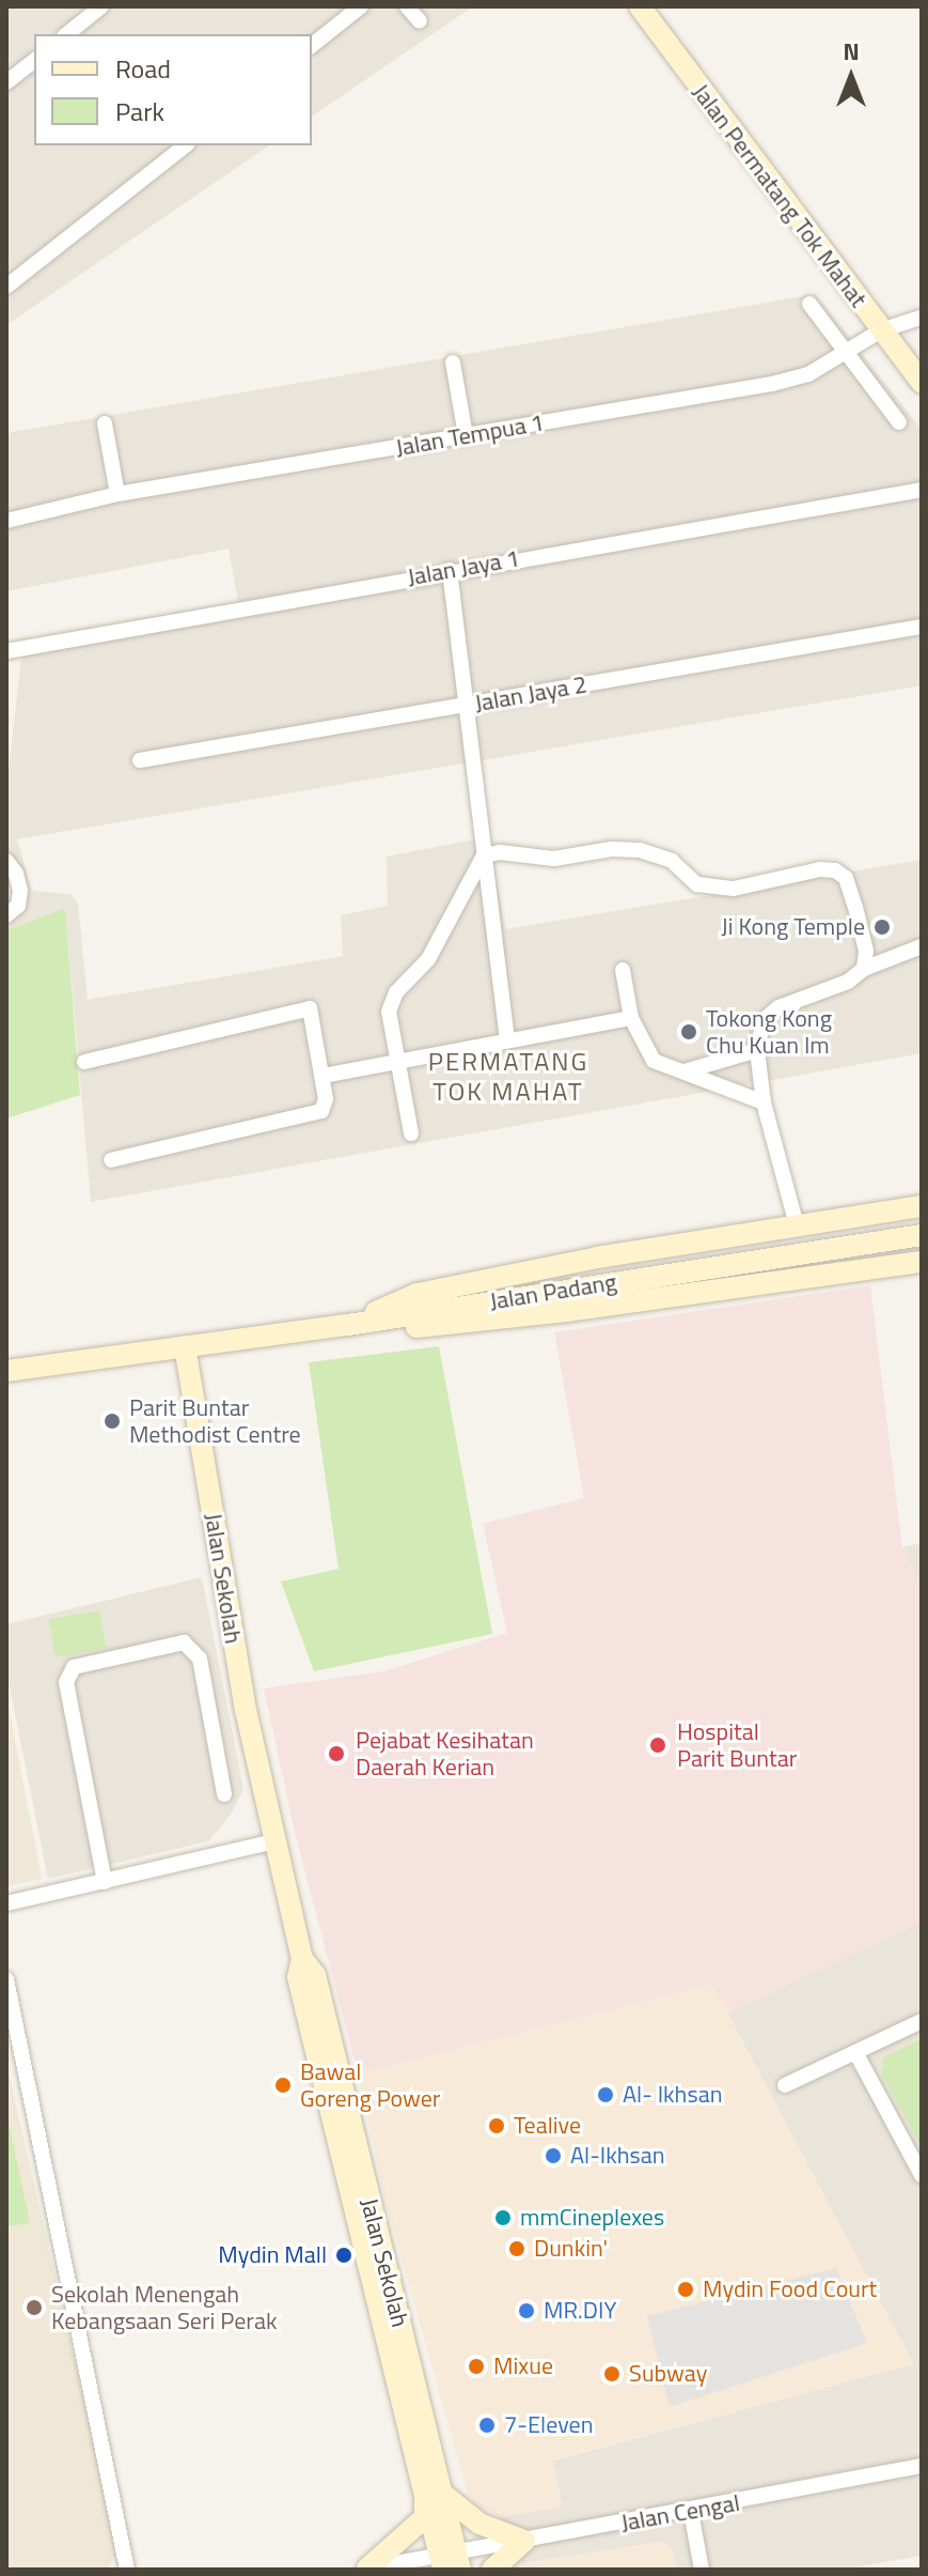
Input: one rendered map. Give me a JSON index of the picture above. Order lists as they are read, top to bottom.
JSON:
{
  "streets": {
    "street": [
      "Jalan Permatang Tok Mahat",
      "Jalan Tempua 1",
      "Jalan Jaya 1",
      "Jalan Jaya 2",
      "Jalan Padang",
      "Jalan Sekolah",
      "Jalan Cengal"
    ]
  },
  "crossings": [
    ["Jalan Permatang Tok Mahat", "Jalan Tempua 1"],
    ["Jalan Padang", "Jalan Sekolah"],
    ["Jalan Sekolah", "Jalan Cengal"]
  ],
  "districts": ["PERMATANG TOK MAHAT"],
  "places": [
    "Ji Kong Temple",
    "Tokong Kong Chu Kuan Im",
    "Parit Buntar Methodist Centre",
    "Hospital Parit Buntar",
    "Pejabat Kesihatan Daerah Kerian",
    "Bawal Goreng Power",
    "Al- Ikhsan",
    "Tealive",
    "Al-Ikhsan",
    "mmCineplexes",
    "Dunkin'",
    "Mydin Mall",
    "Mydin Food Court",
    "Sekolah Menengah Kebangsaan Seri Perak",
    "MR.DIY",
    "Mixue",
    "Subway",
    "7-Eleven"
  ],
  "legend": ["Road", "Park"],
  "north": "top"
}
